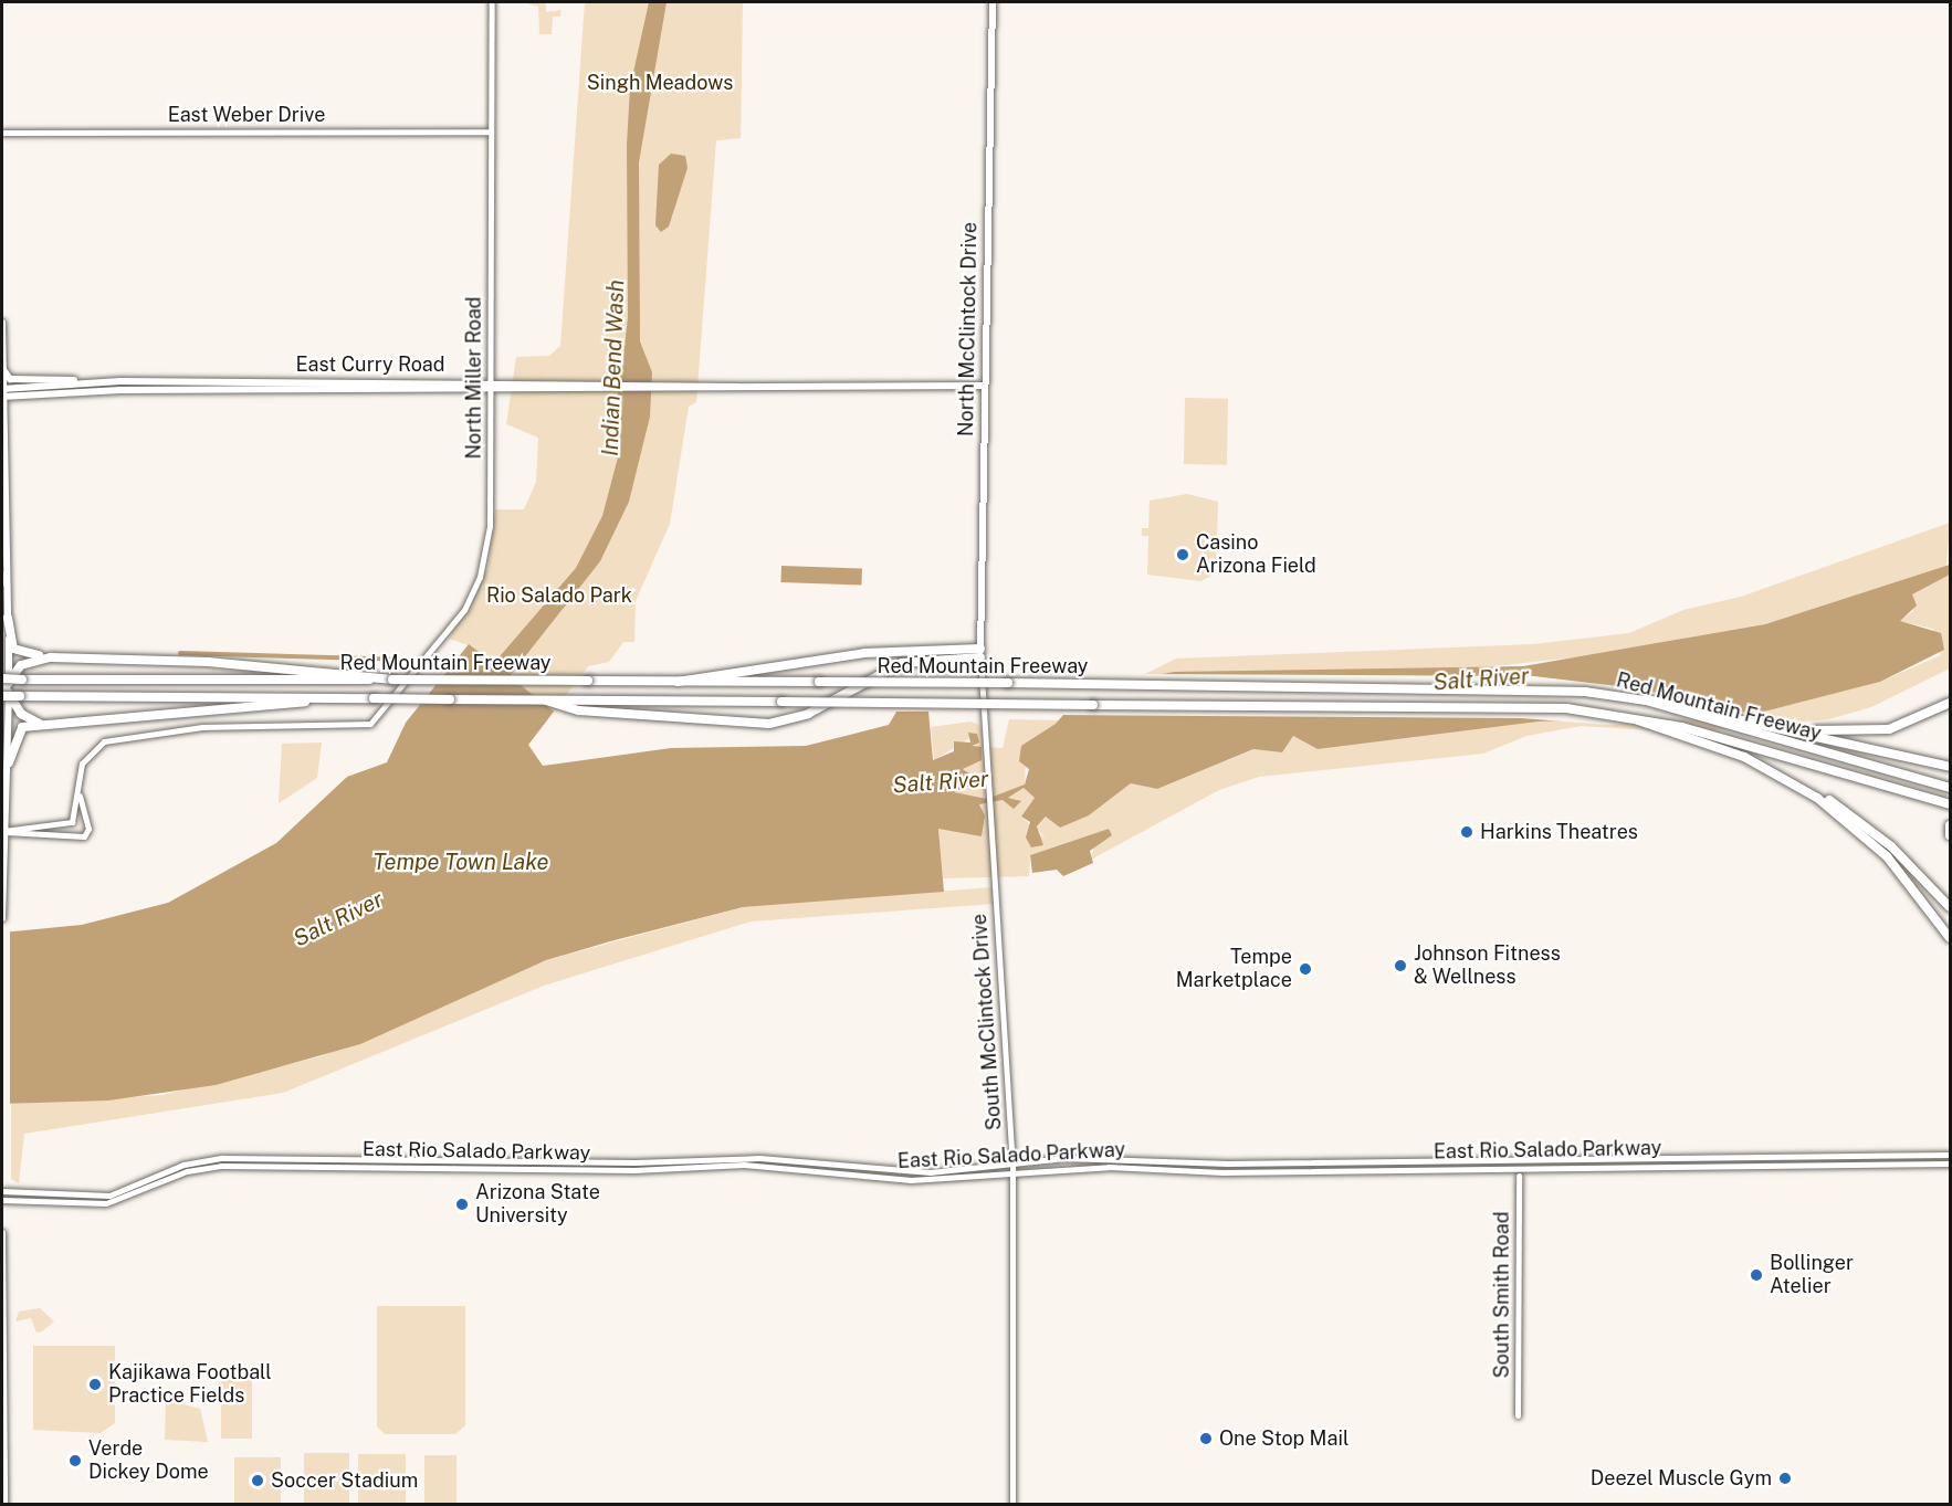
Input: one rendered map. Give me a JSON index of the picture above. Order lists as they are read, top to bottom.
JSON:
{
  "streets": {
    "highway": ["Red Mountain Freeway"],
    "main road": [
      "East Weber Drive",
      "North McClintock Drive",
      "East Curry Road",
      "North Miller Road",
      "South McClintock Drive",
      "East Rio Salado Parkway",
      "South Smith Road"
    ]
  },
  "crossings": [
    ["East Weber Drive", "North Miller Road"],
    ["North McClintock Drive", "East Curry Road"],
    ["North McClintock Drive", "South McClintock Drive"],
    ["East Curry Road", "North Miller Road"],
    ["South McClintock Drive", "East Rio Salado Parkway"]
  ],
  "water": ["Indian Bend Wash", "Salt River", "Tempe Town Lake"],
  "parks": ["Singh Meadows", "Rio Salado Park"],
  "places": [
    "Casino Arizona Field",
    "Harkins Theatres",
    "Johnson Fitness & Wellness",
    "Tempe Marketplace",
    "Arizona State University",
    "Bollinger Atelier",
    "Kajikawa Football Practice Fields",
    "One Stop Mail",
    "Verde Dickey Dome",
    "Deezel Muscle Gym",
    "Soccer Stadium"
  ]
}
